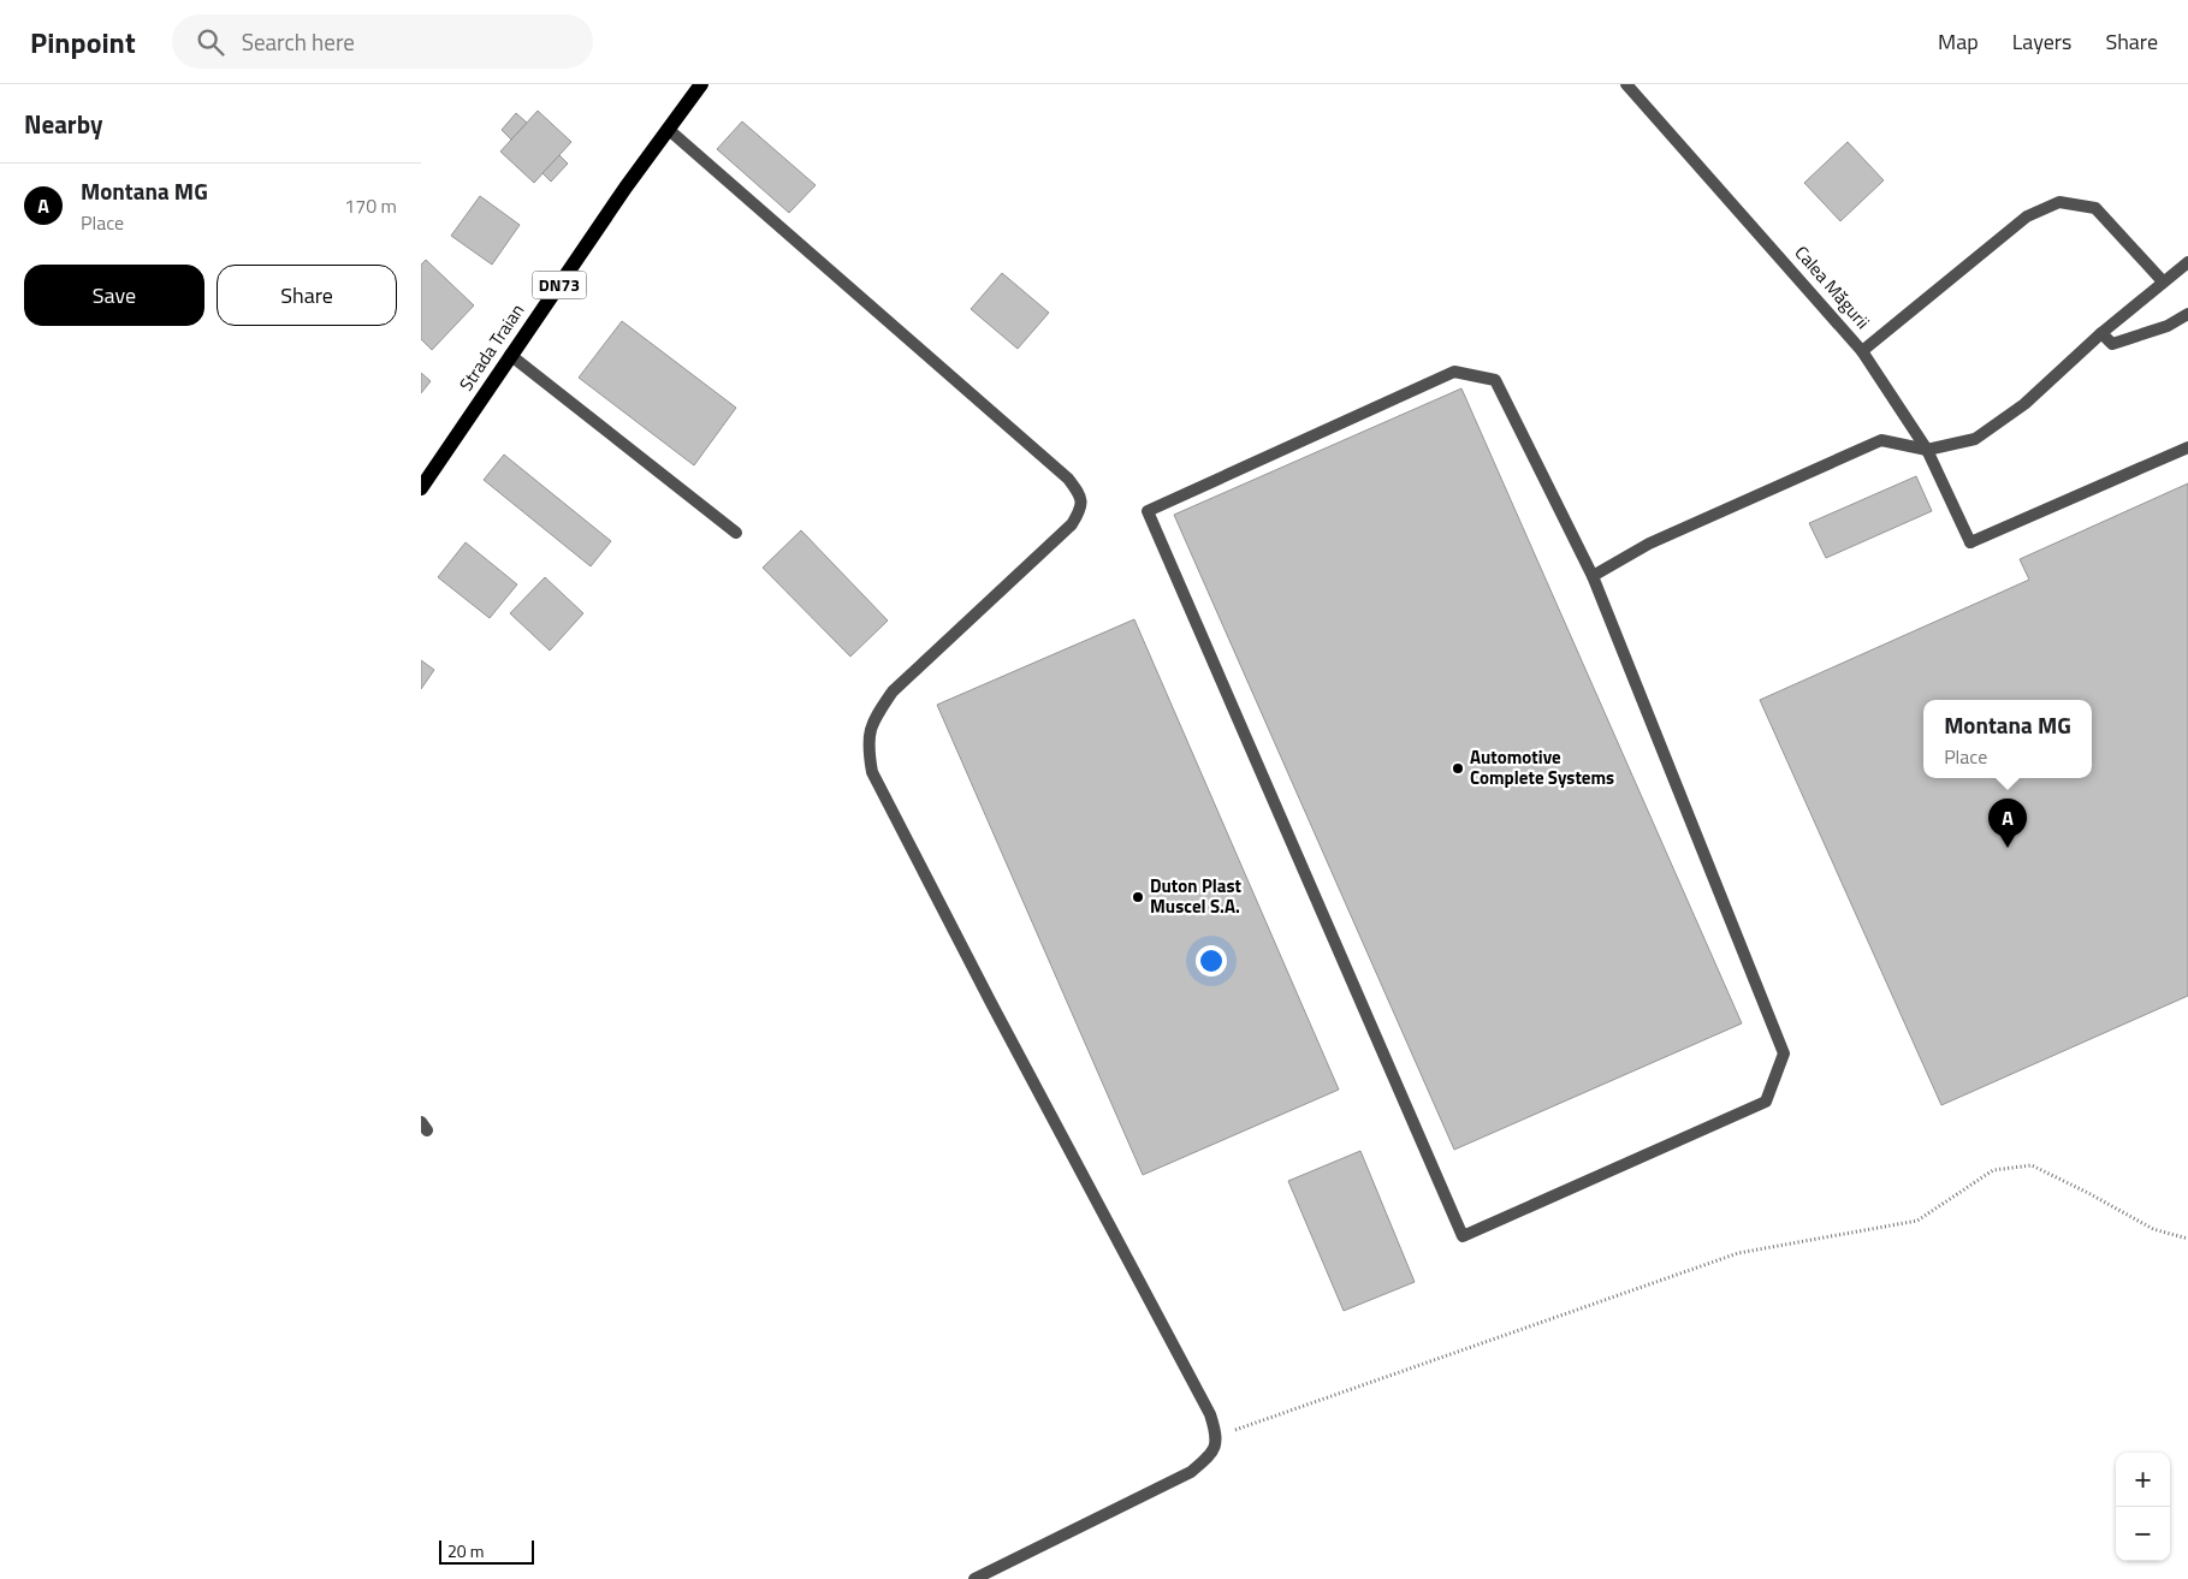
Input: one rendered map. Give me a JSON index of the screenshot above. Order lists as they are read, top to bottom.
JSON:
{
  "streets": {
    "main road": ["DN73", "Strada Traian"],
    "street": ["Calea Măgurii"]
  },
  "places": ["Automotive Complete Systems", "Duton Plast Muscel S.A."],
  "scale_bar": "20 m",
  "page": {
    "header": "Pinpoint",
    "search": "Search here",
    "nav": ["Map", "Layers", "Share"],
    "heading": "Nearby",
    "list": [
      {
        "mark": "A",
        "name": "Montana MG",
        "note": "Place",
        "value": "170 m"
      }
    ],
    "buttons": ["Save", "Share"],
    "popup": ["Montana MG", "Place"],
    "pins": "A",
    "map_buttons": ["+", "−"],
    "scale": "20 m"
  }
}
